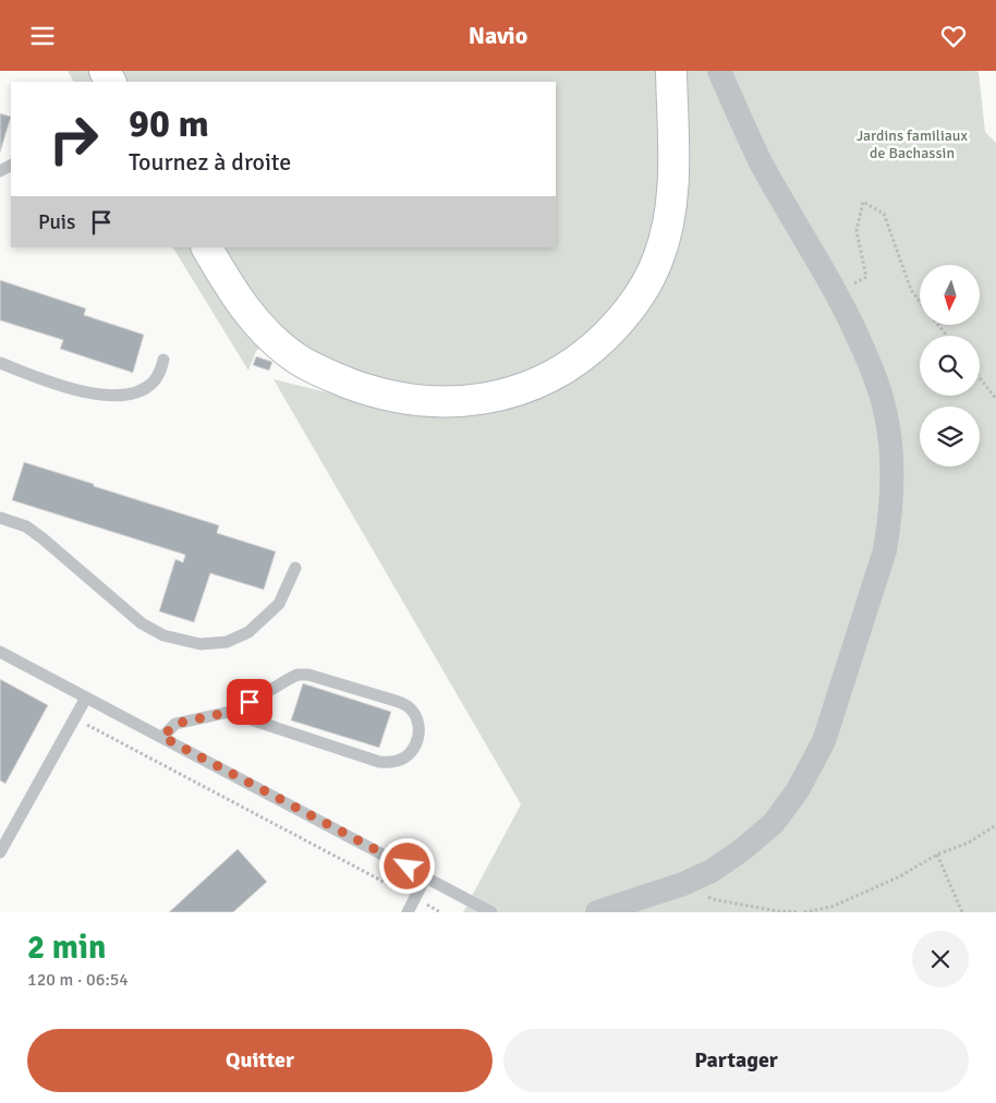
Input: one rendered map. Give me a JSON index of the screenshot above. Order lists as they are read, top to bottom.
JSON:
{
  "parks": ["Jardins familiaux de Bachassin"],
  "north": "bottom",
  "page": {
    "header": "Navio",
    "turn": ["90 m", "Tournez à droite"],
    "then": "Puis",
    "heading": ["2 min", "120 m · 06:54"],
    "buttons": ["Quitter", "Partager"]
  }
}
